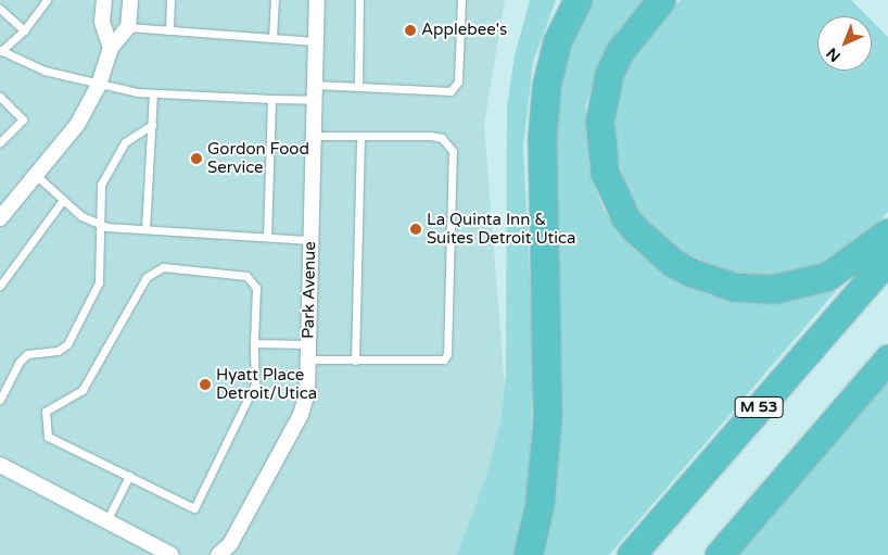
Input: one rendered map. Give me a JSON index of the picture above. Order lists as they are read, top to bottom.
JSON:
{
  "streets": {
    "highway": ["M 53"],
    "street": ["Park Avenue"]
  },
  "places": [
    "Applebee's",
    "Gordon Food Service",
    "La Quinta Inn & Suites Detroit Utica",
    "Hyatt Place Detroit/Utica"
  ],
  "north": "bottom left"
}
